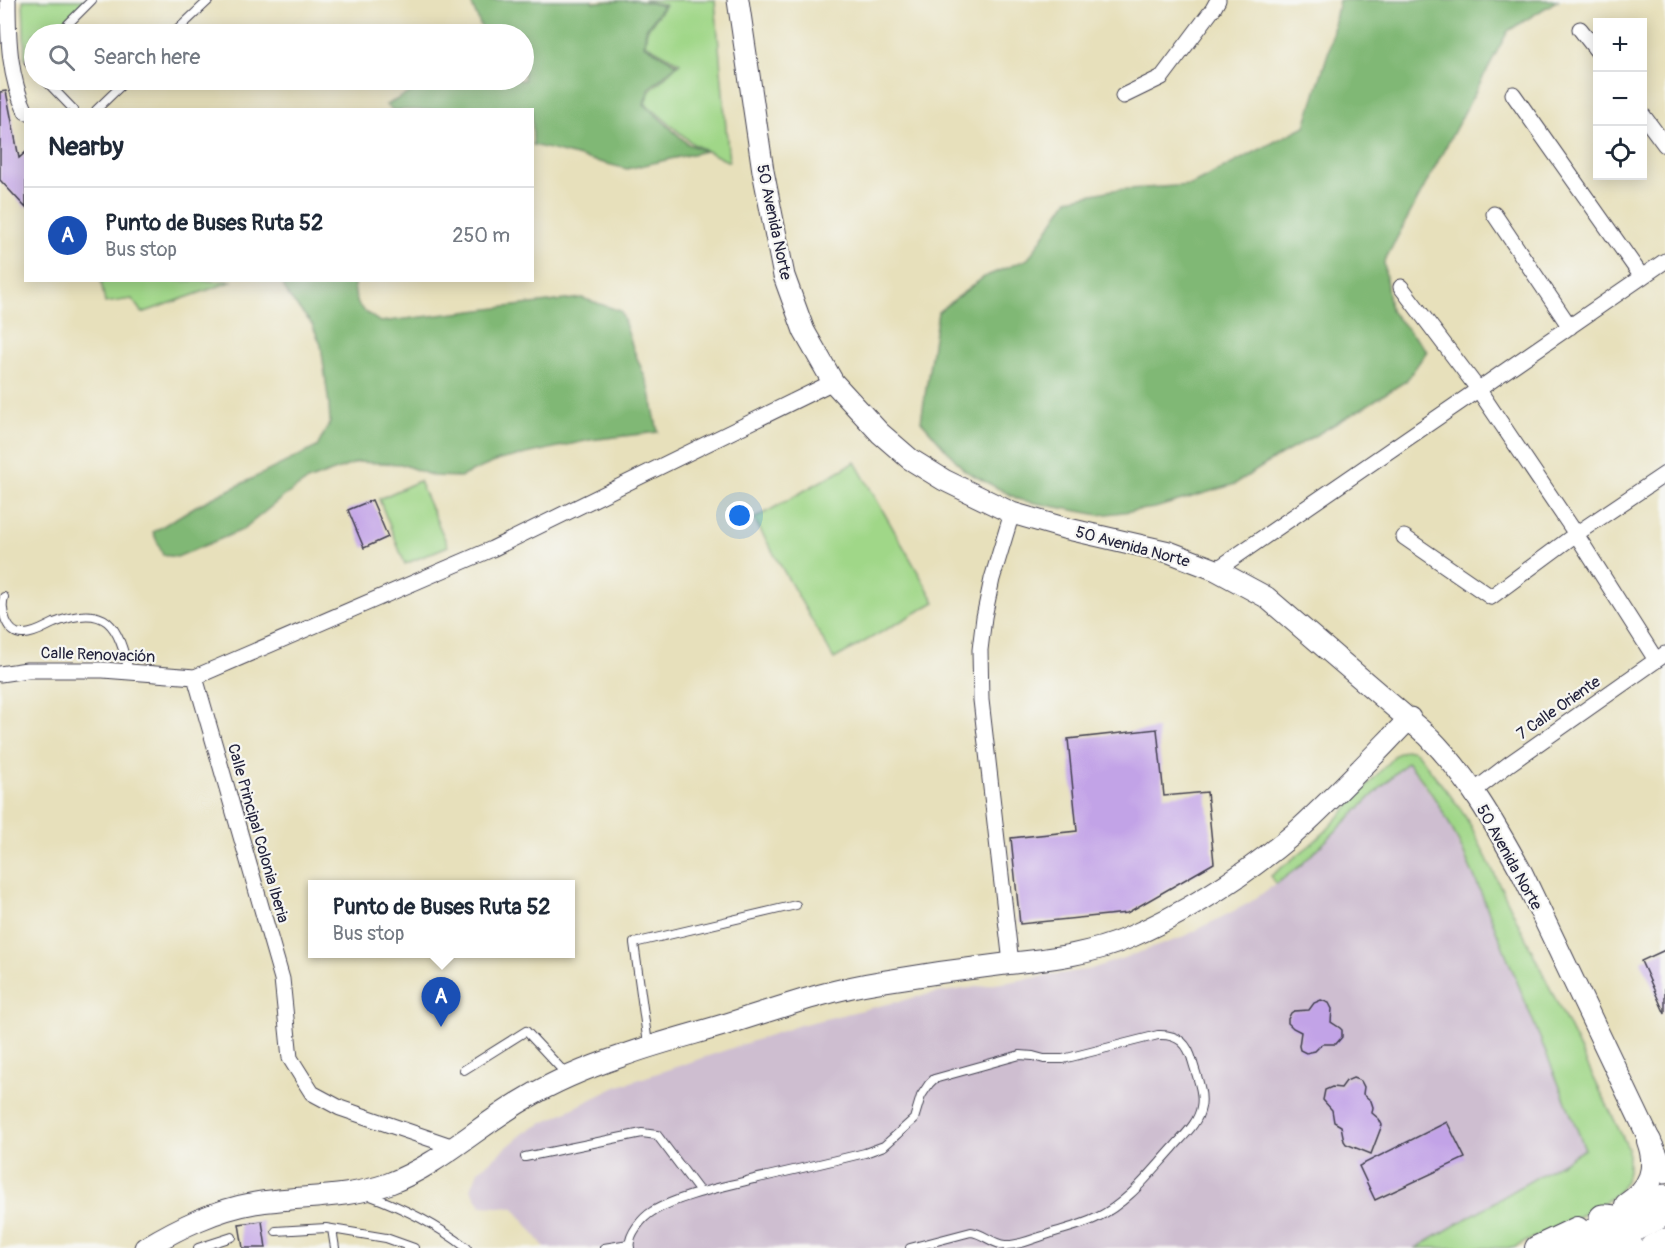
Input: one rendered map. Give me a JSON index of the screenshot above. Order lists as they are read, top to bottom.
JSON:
{
  "streets": {
    "street": [
      "50 Avenida Norte",
      "Calle Renovación",
      "7 Calle Oriente",
      "Calle Principal Colonia Iberia"
    ]
  },
  "crossings": [
    ["50 Avenida Norte", "7 Calle Oriente"],
    ["Calle Renovación", "Calle Principal Colonia Iberia"]
  ],
  "page": {
    "map_buttons": ["+", "−"],
    "search": "Search here",
    "heading": "Nearby",
    "list": [
      {
        "mark": "A",
        "name": "Punto de Buses Ruta 52",
        "note": "Bus stop",
        "value": "250 m"
      }
    ],
    "popup": ["Punto de Buses Ruta 52", "Bus stop"],
    "pins": "A"
  }
}
